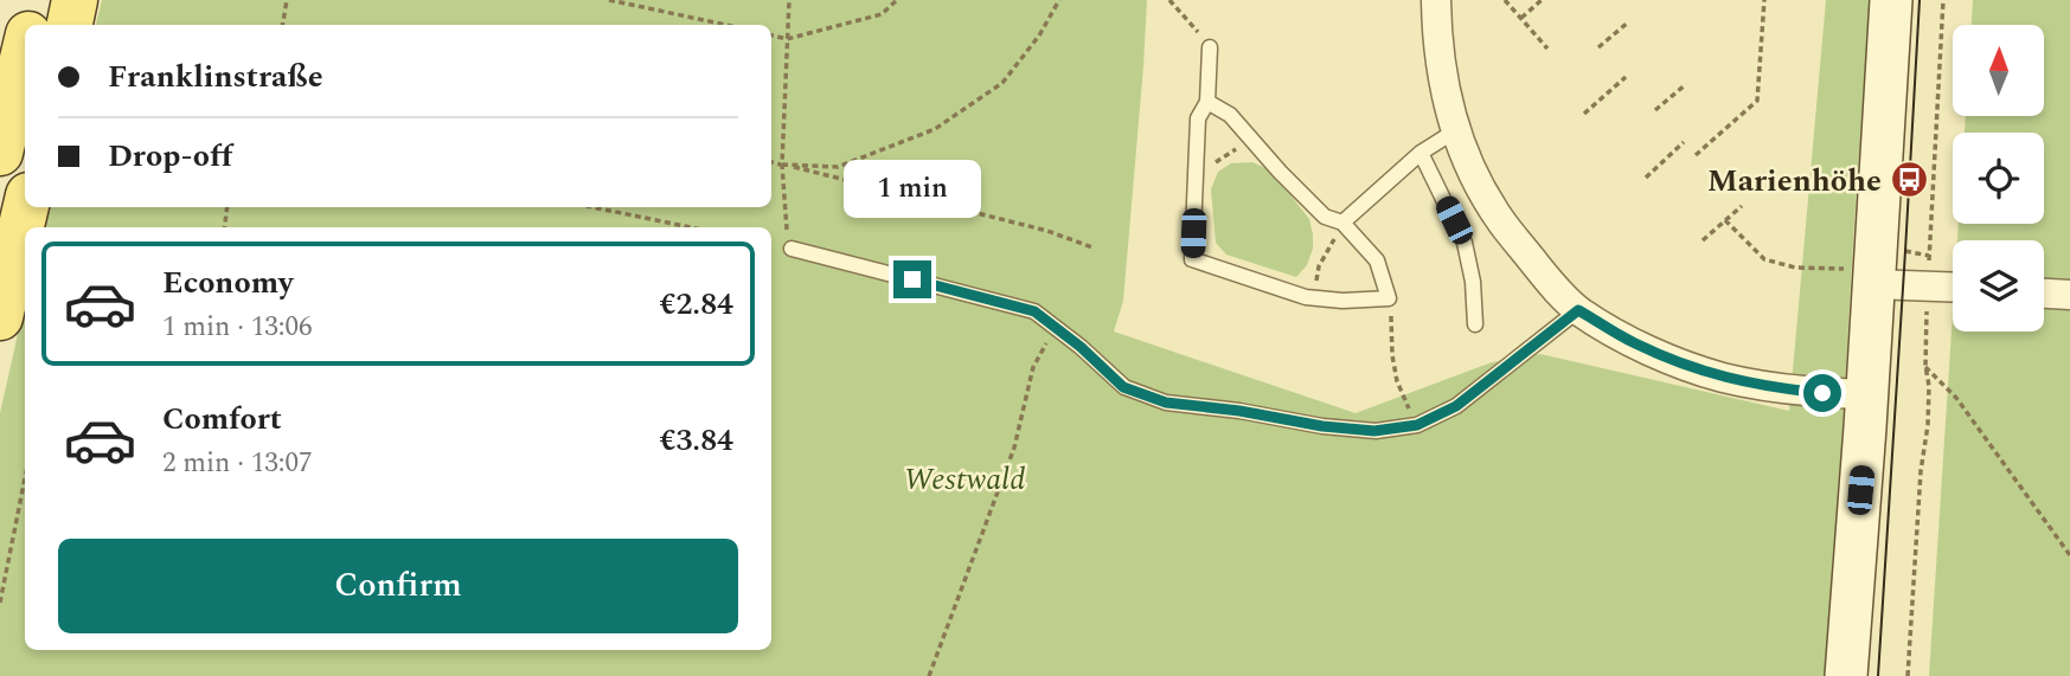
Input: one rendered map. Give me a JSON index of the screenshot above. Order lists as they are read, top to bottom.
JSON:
{
  "parks": ["Westwald"],
  "places": {
    "bus stop": ["Marienhöhe"]
  },
  "north": "top",
  "page": {
    "banner": ["Franklinstraße", "Drop-off"],
    "bubble": "1 min",
    "list": [
      {
        "name": "Economy",
        "note": "1 min · 13:06",
        "value": "€2.84"
      },
      {
        "name": "Comfort",
        "note": "2 min · 13:07",
        "value": "€3.84"
      }
    ],
    "buttons": "Confirm"
  }
}
